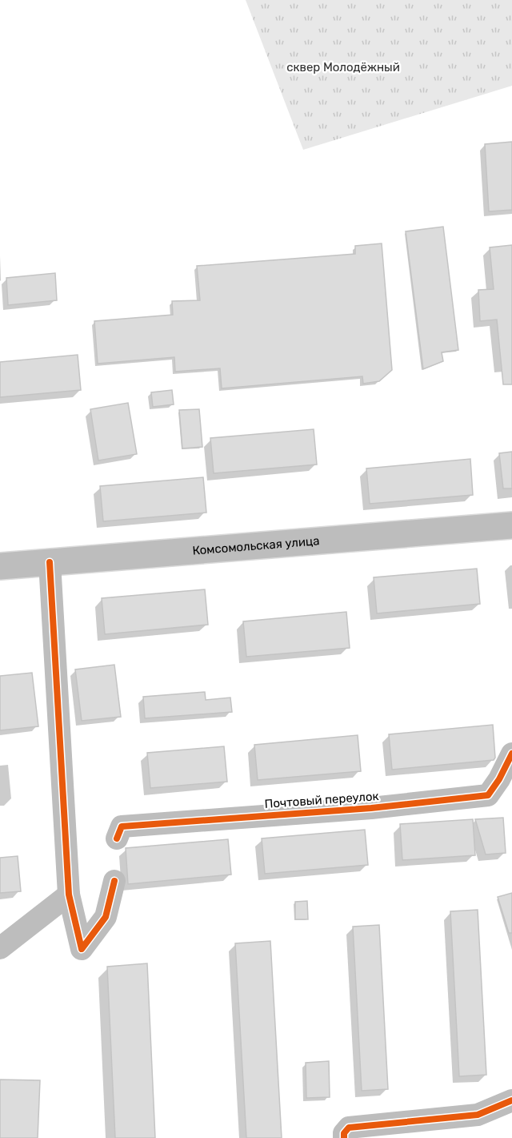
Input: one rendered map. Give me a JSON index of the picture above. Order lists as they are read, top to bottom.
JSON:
{
  "streets": {
    "main road": ["Комсомольская улица"],
    "street": ["Почтовый переулок"]
  },
  "parks": ["сквер Молодёжный"]
}
